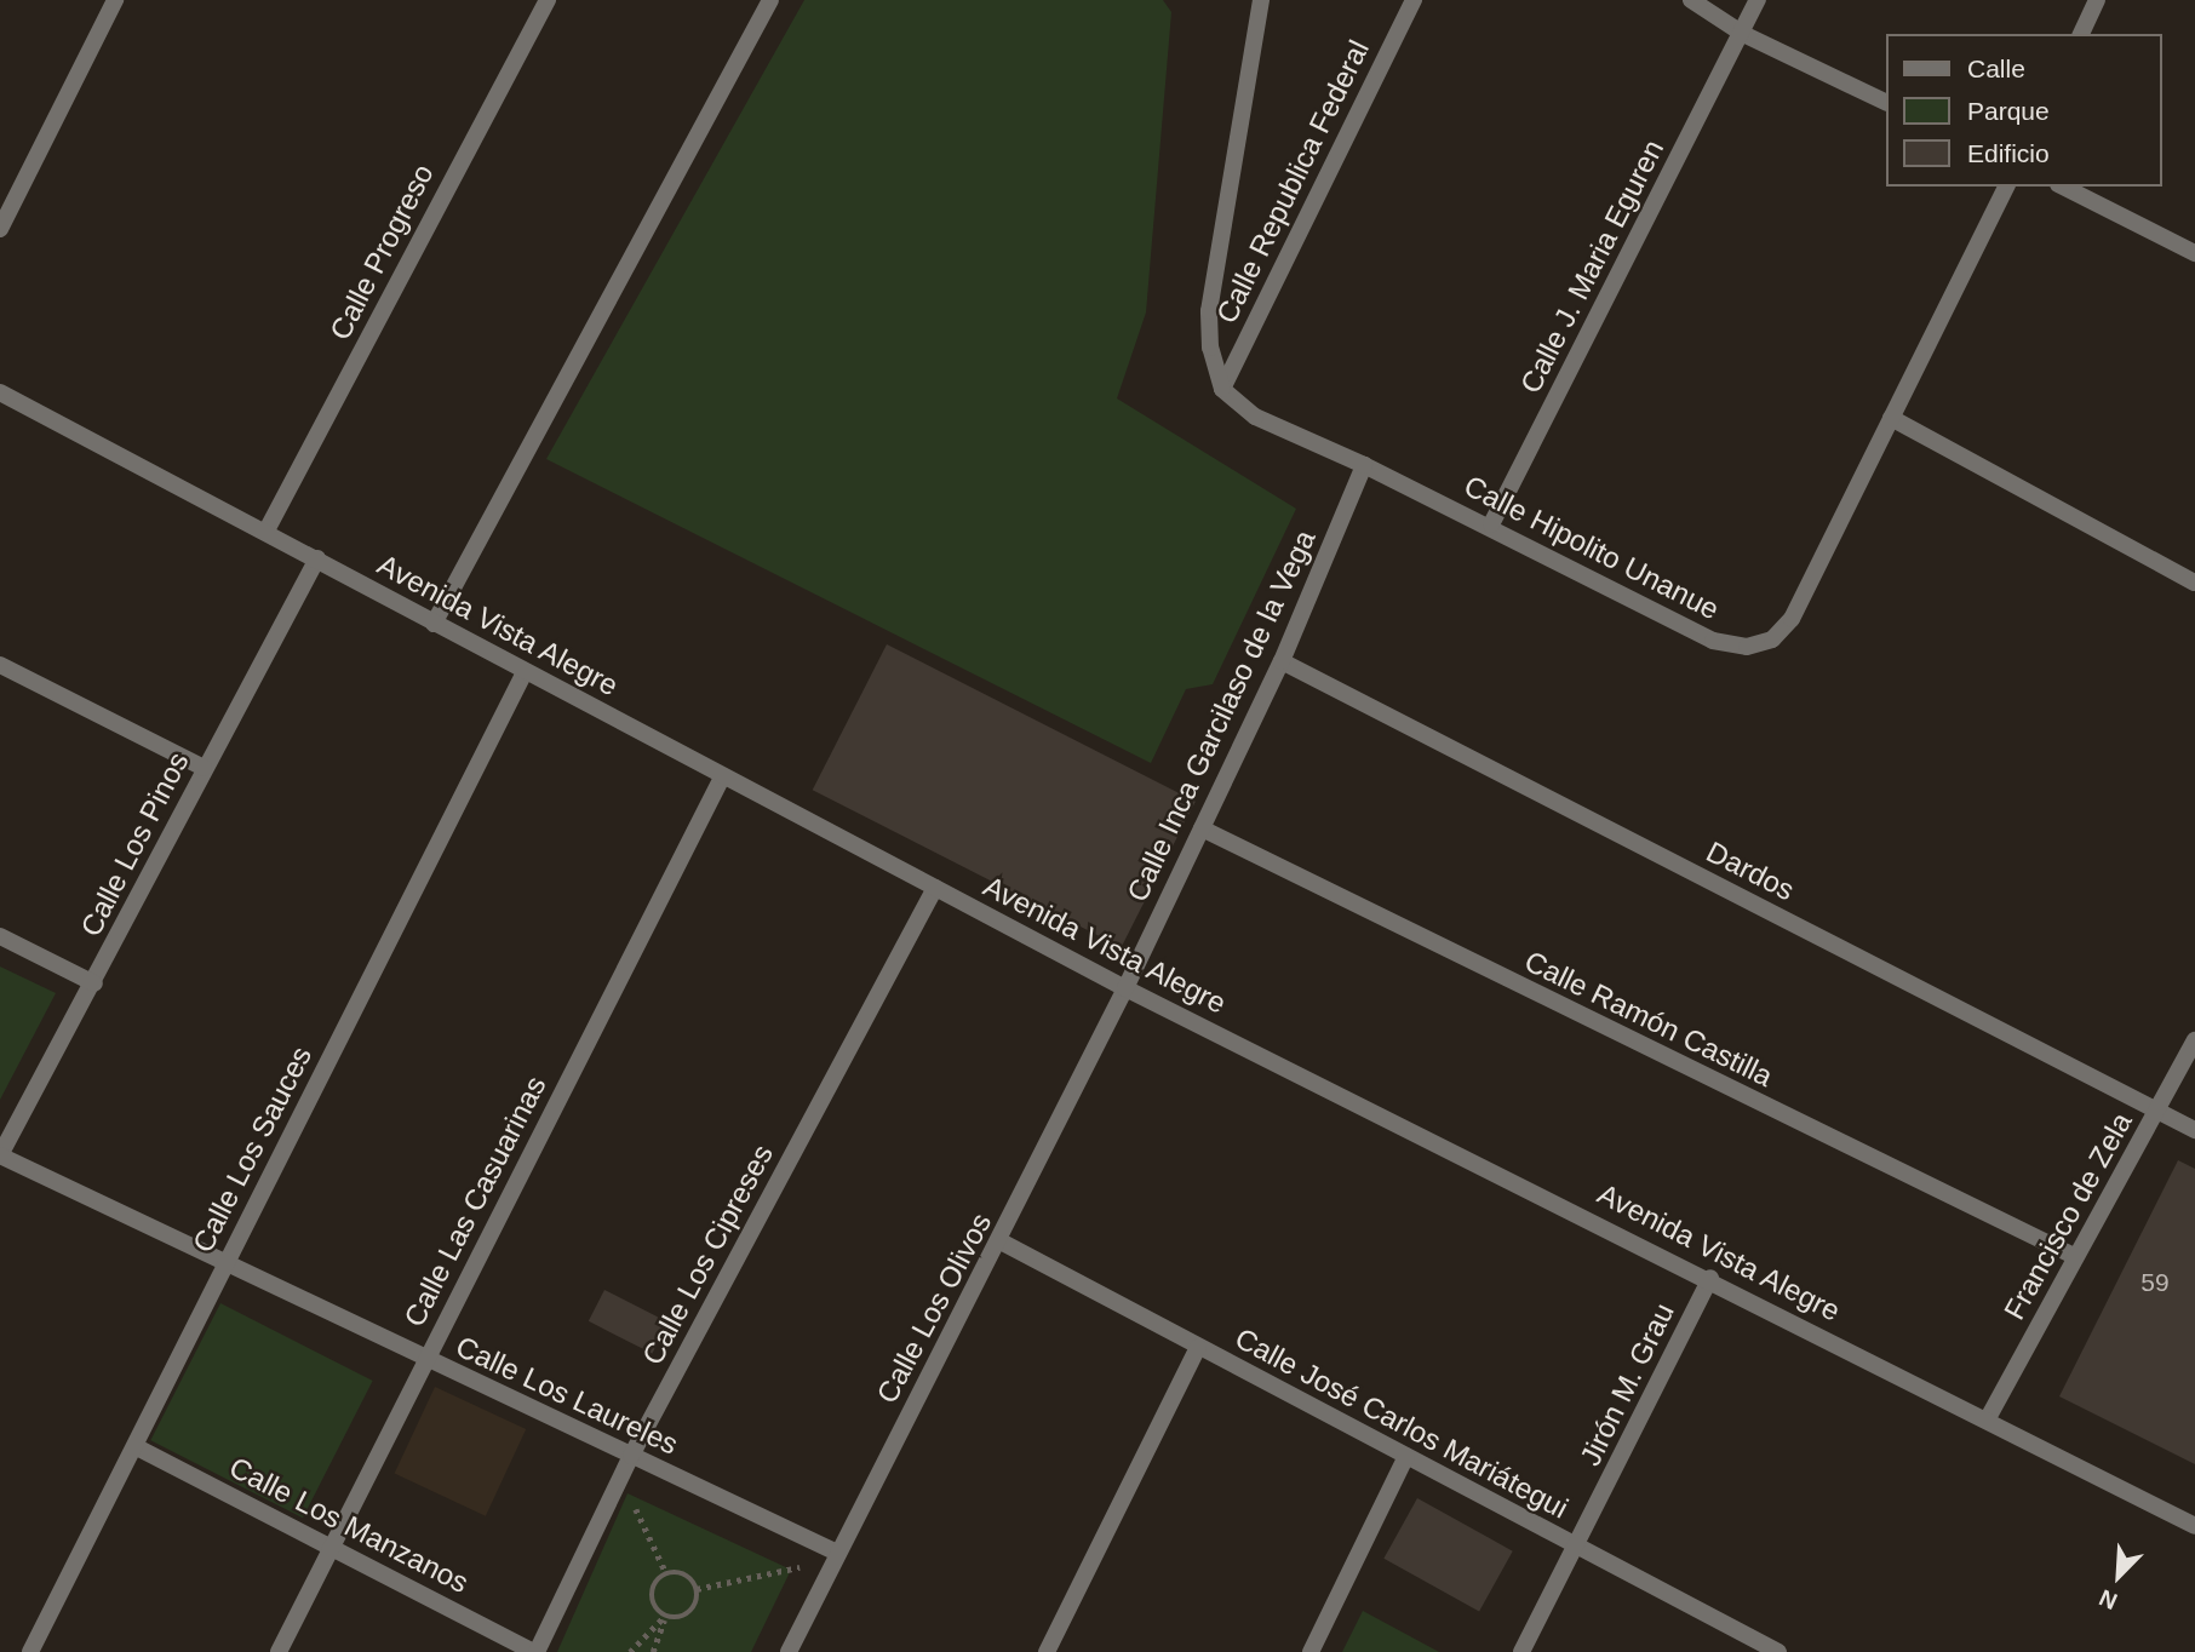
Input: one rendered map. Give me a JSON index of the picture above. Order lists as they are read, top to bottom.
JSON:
{
  "streets": {
    "street": [
      "Calle Republica Federal",
      "Calle Progreso",
      "Calle J. Maria Eguren",
      "Calle Hipolito Unanue",
      "Avenida Vista Alegre",
      "Calle Inca Garcilaso de la Vega",
      "Calle Los Pinos",
      "Dardos",
      "Calle Ramón Castilla",
      "Calle Los Sauces",
      "Calle Las Casuarinas",
      "Francisco de Zela",
      "Calle Los Cipreses",
      "Calle Los Olivos",
      "Jirón M. Grau",
      "Calle Los Laureles",
      "Calle José Carlos Mariátegui",
      "Calle Los Manzanos"
    ]
  },
  "crossings": [
    ["Calle Republica Federal", "Calle Hipolito Unanue"],
    ["Calle Progreso", "Avenida Vista Alegre"],
    ["Calle J. Maria Eguren", "Calle Hipolito Unanue"],
    ["Calle Hipolito Unanue", "Calle Inca Garcilaso de la Vega"],
    ["Avenida Vista Alegre", "Calle Inca Garcilaso de la Vega"],
    ["Avenida Vista Alegre", "Calle Los Pinos"],
    ["Avenida Vista Alegre", "Calle Los Sauces"],
    ["Avenida Vista Alegre", "Calle Las Casuarinas"],
    ["Avenida Vista Alegre", "Francisco de Zela"],
    ["Avenida Vista Alegre", "Calle Los Cipreses"],
    ["Avenida Vista Alegre", "Calle Los Olivos"],
    ["Avenida Vista Alegre", "Jirón M. Grau"],
    ["Calle Inca Garcilaso de la Vega", "Dardos"],
    ["Calle Inca Garcilaso de la Vega", "Calle Ramón Castilla"],
    ["Calle Inca Garcilaso de la Vega", "Calle Los Olivos"],
    ["Calle Los Pinos", "Calle Los Laureles"],
    ["Dardos", "Francisco de Zela"],
    ["Calle Ramón Castilla", "Francisco de Zela"],
    ["Calle Los Sauces", "Calle Los Laureles"],
    ["Calle Los Sauces", "Calle Los Manzanos"],
    ["Calle Las Casuarinas", "Calle Los Laureles"],
    ["Calle Las Casuarinas", "Calle Los Manzanos"],
    ["Calle Los Cipreses", "Calle Los Laureles"],
    ["Calle Los Cipreses", "Calle Los Manzanos"],
    ["Calle Los Olivos", "Calle Los Laureles"],
    ["Calle Los Olivos", "Calle José Carlos Mariátegui"],
    ["Jirón M. Grau", "Calle José Carlos Mariátegui"]
  ],
  "house_numbers": ["59"],
  "legend": ["Calle", "Parque", "Edificio"],
  "north": "bottom left"
}
